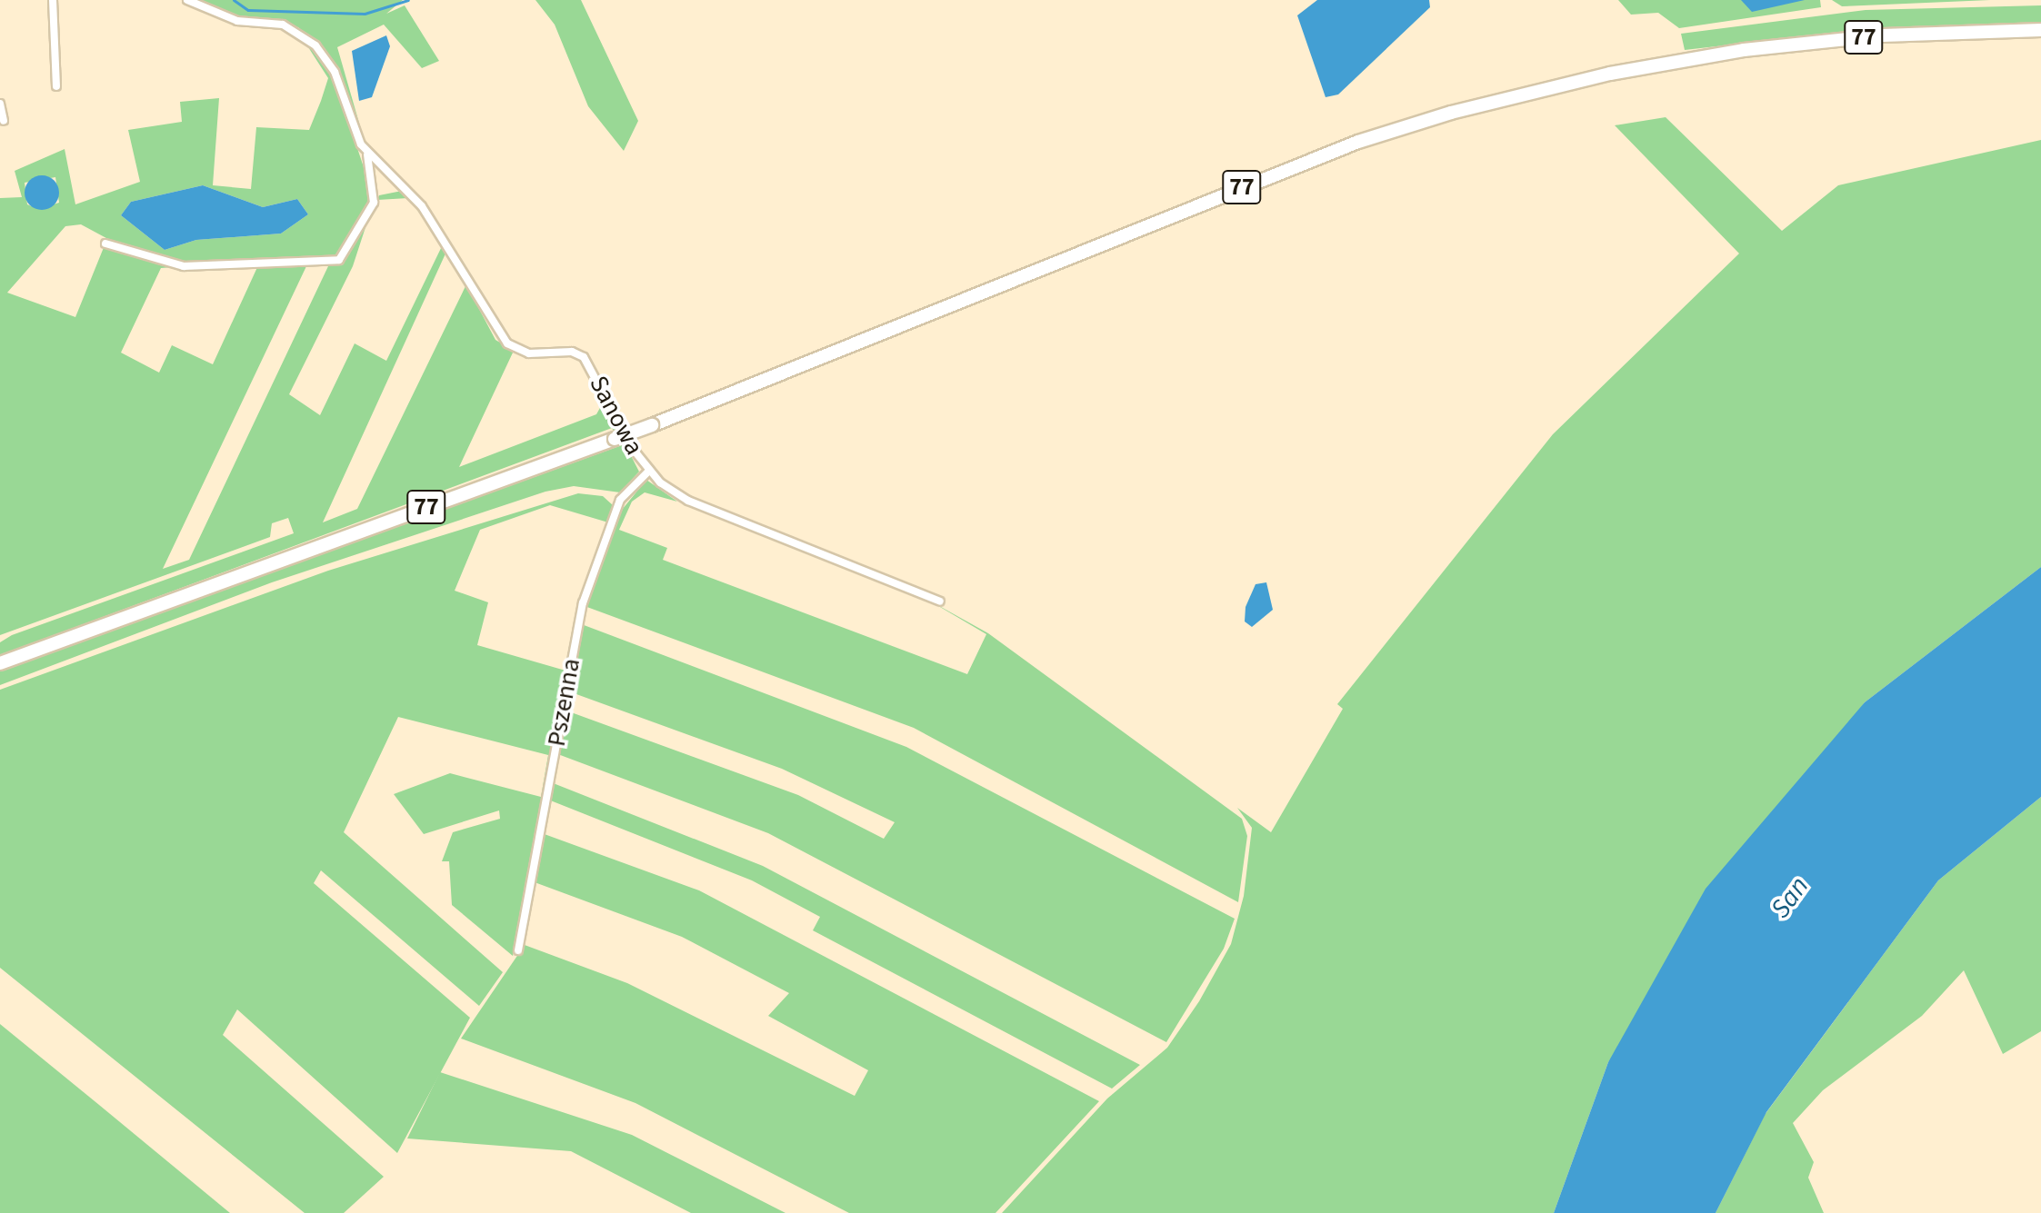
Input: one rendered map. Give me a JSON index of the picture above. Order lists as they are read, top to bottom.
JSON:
{
  "streets": {
    "main road": ["77"],
    "street": ["Sanowa", "Pszenna"]
  },
  "crossings": [
    ["Sanowa", "Pszenna"]
  ],
  "water": ["San"]
}
